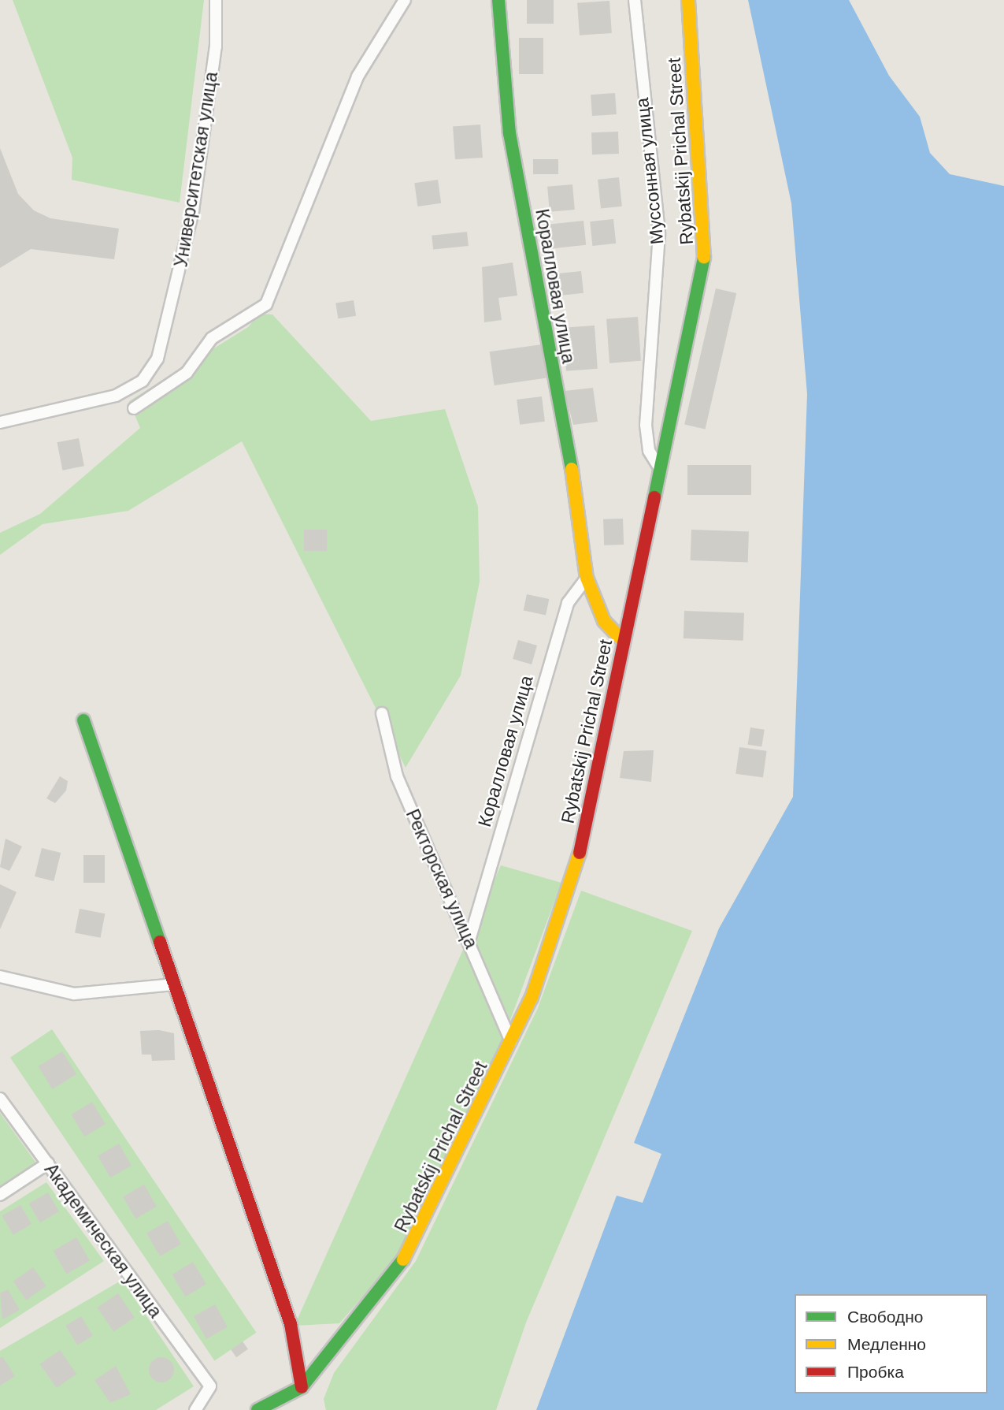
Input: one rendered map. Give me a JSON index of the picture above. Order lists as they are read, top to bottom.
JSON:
{
  "streets": {
    "main road": ["Rybatskij Prichal Street", "Коралловая улица"],
    "street": [
      "Университетская улица",
      "Муссонная улица",
      "Ректорская улица",
      "Академическая улица"
    ]
  },
  "crossings": [
    ["Rybatskij Prichal Street", "Муссонная улица"],
    ["Rybatskij Prichal Street", "Коралловая улица"],
    ["Rybatskij Prichal Street", "Ректорская улица"],
    ["Коралловая улица", "Ректорская улица"]
  ],
  "legend": ["Свободно", "Медленно", "Пробка"]
}
